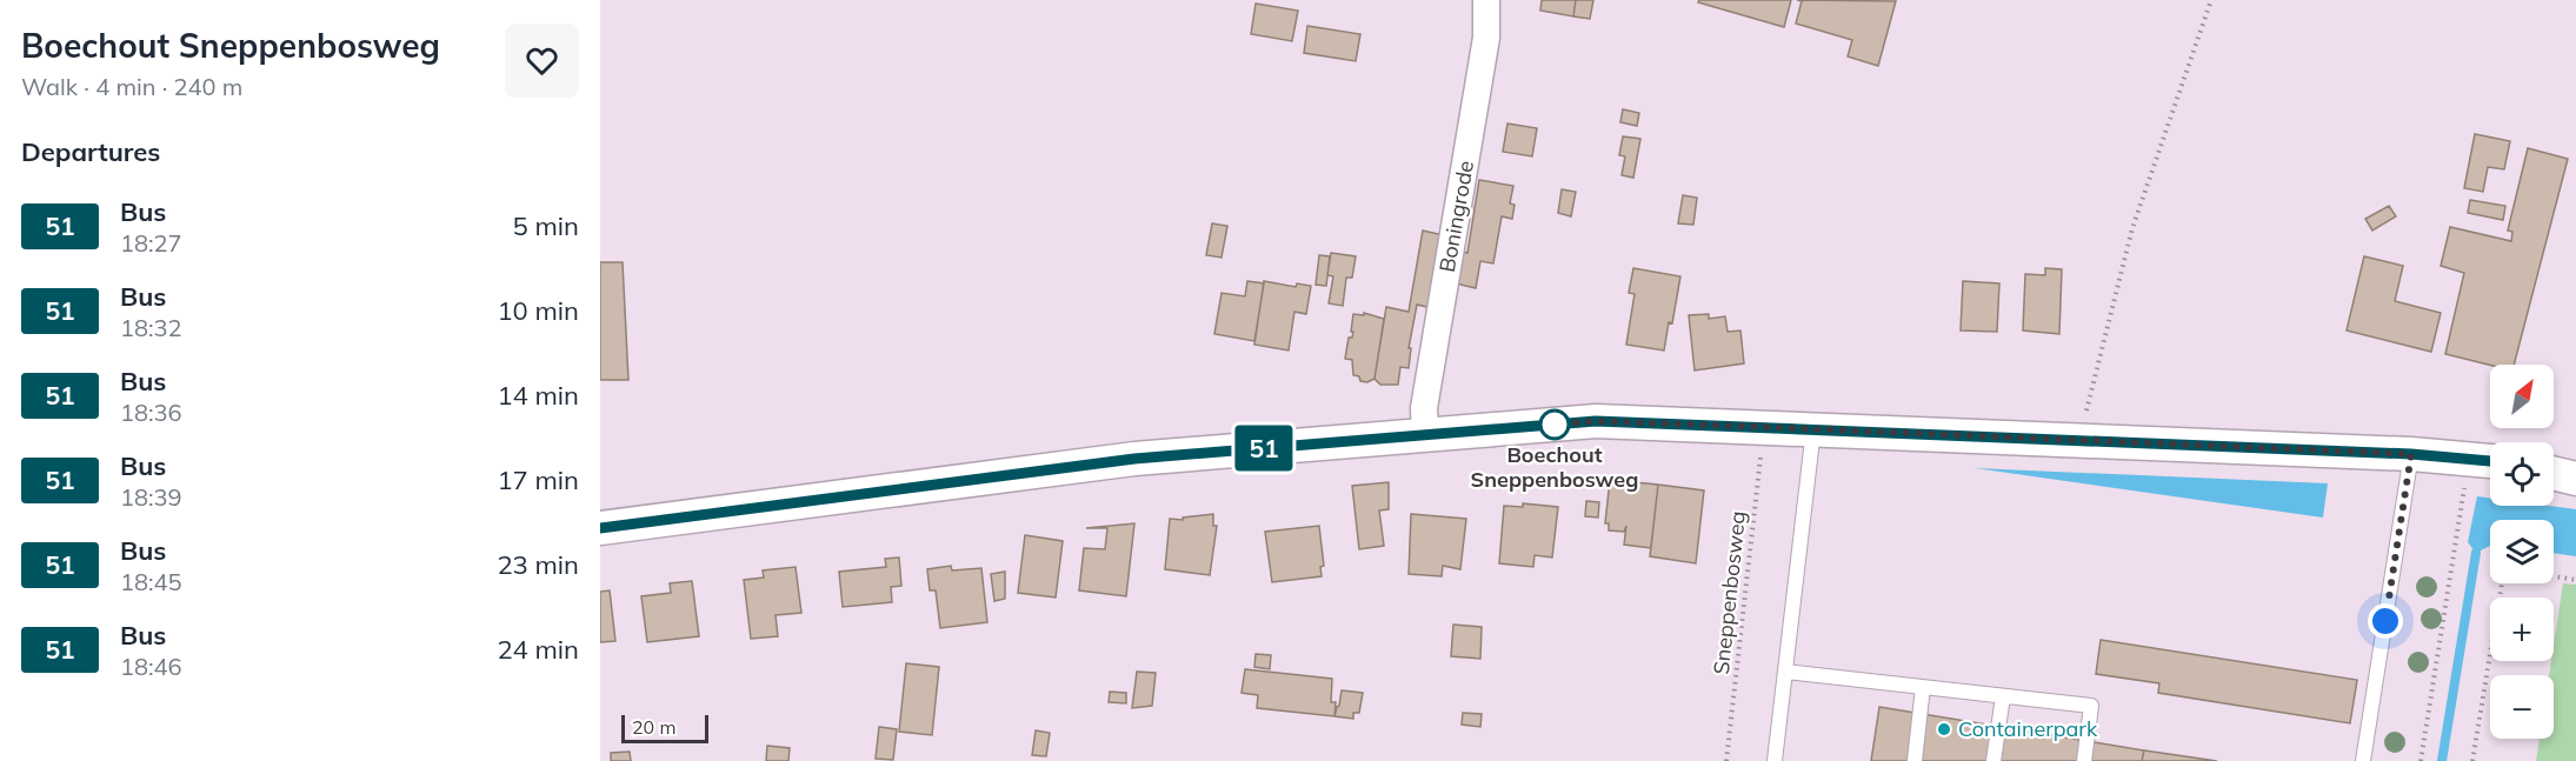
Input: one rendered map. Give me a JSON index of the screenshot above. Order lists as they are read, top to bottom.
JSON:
{
  "streets": {
    "street": ["Boningrode"],
    "path": ["Sneppenbosweg"]
  },
  "places": ["Boechout Sneppenbosweg", "Containerpark"],
  "lines": ["bus line 51"],
  "scale_bar": "20 m",
  "north": "top right",
  "page": {
    "heading": [
      ["Boechout Sneppenbosweg", "Walk · 4 min · 240 m"],
      "Departures"
    ],
    "on_map": "51",
    "list": [
      {
        "mark": "51",
        "name": "Bus",
        "note": "18:27",
        "value": "5 min"
      },
      {
        "mark": "51",
        "name": "Bus",
        "note": "18:32",
        "value": "10 min"
      },
      {
        "mark": "51",
        "name": "Bus",
        "note": "18:36",
        "value": "14 min"
      },
      {
        "mark": "51",
        "name": "Bus",
        "note": "18:39",
        "value": "17 min"
      },
      {
        "mark": "51",
        "name": "Bus",
        "note": "18:45",
        "value": "23 min"
      },
      {
        "mark": "51",
        "name": "Bus",
        "note": "18:46",
        "value": "24 min"
      }
    ],
    "map_buttons": ["+", "−"],
    "scale": "20 m"
  }
}
